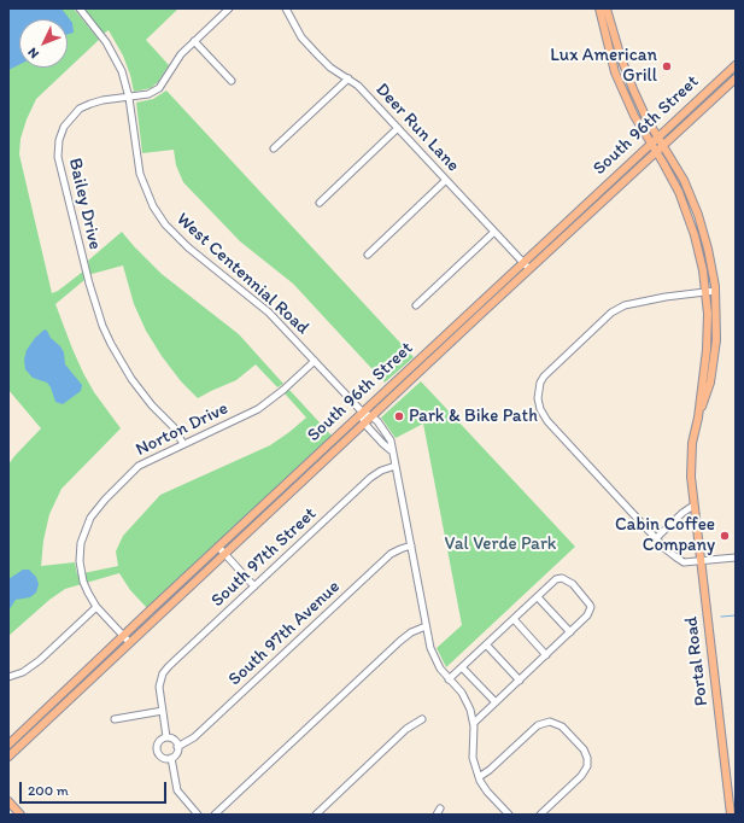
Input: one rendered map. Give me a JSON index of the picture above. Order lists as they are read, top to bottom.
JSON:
{
  "streets": {
    "main road": ["South 96th Street", "Portal Road"],
    "street": [
      "Deer Run Lane",
      "Bailey Drive",
      "West Centennial Road",
      "Norton Drive",
      "South 97th Street",
      "South 97th Avenue"
    ]
  },
  "crossings": [
    ["South 96th Street", "Deer Run Lane"],
    ["South 96th Street", "West Centennial Road"],
    ["South 96th Street", "Norton Drive"],
    ["South 96th Street", "Portal Road"],
    ["Bailey Drive", "West Centennial Road"],
    ["Bailey Drive", "Norton Drive"],
    ["West Centennial Road", "Norton Drive"],
    ["West Centennial Road", "South 97th Street"],
    ["West Centennial Road", "South 97th Avenue"]
  ],
  "parks": ["Val Verde Park"],
  "places": ["Lux American Grill", "Park & Bike Path", "Cabin Coffee Company"],
  "scale_bar": "200 m",
  "north": "bottom left"
}
